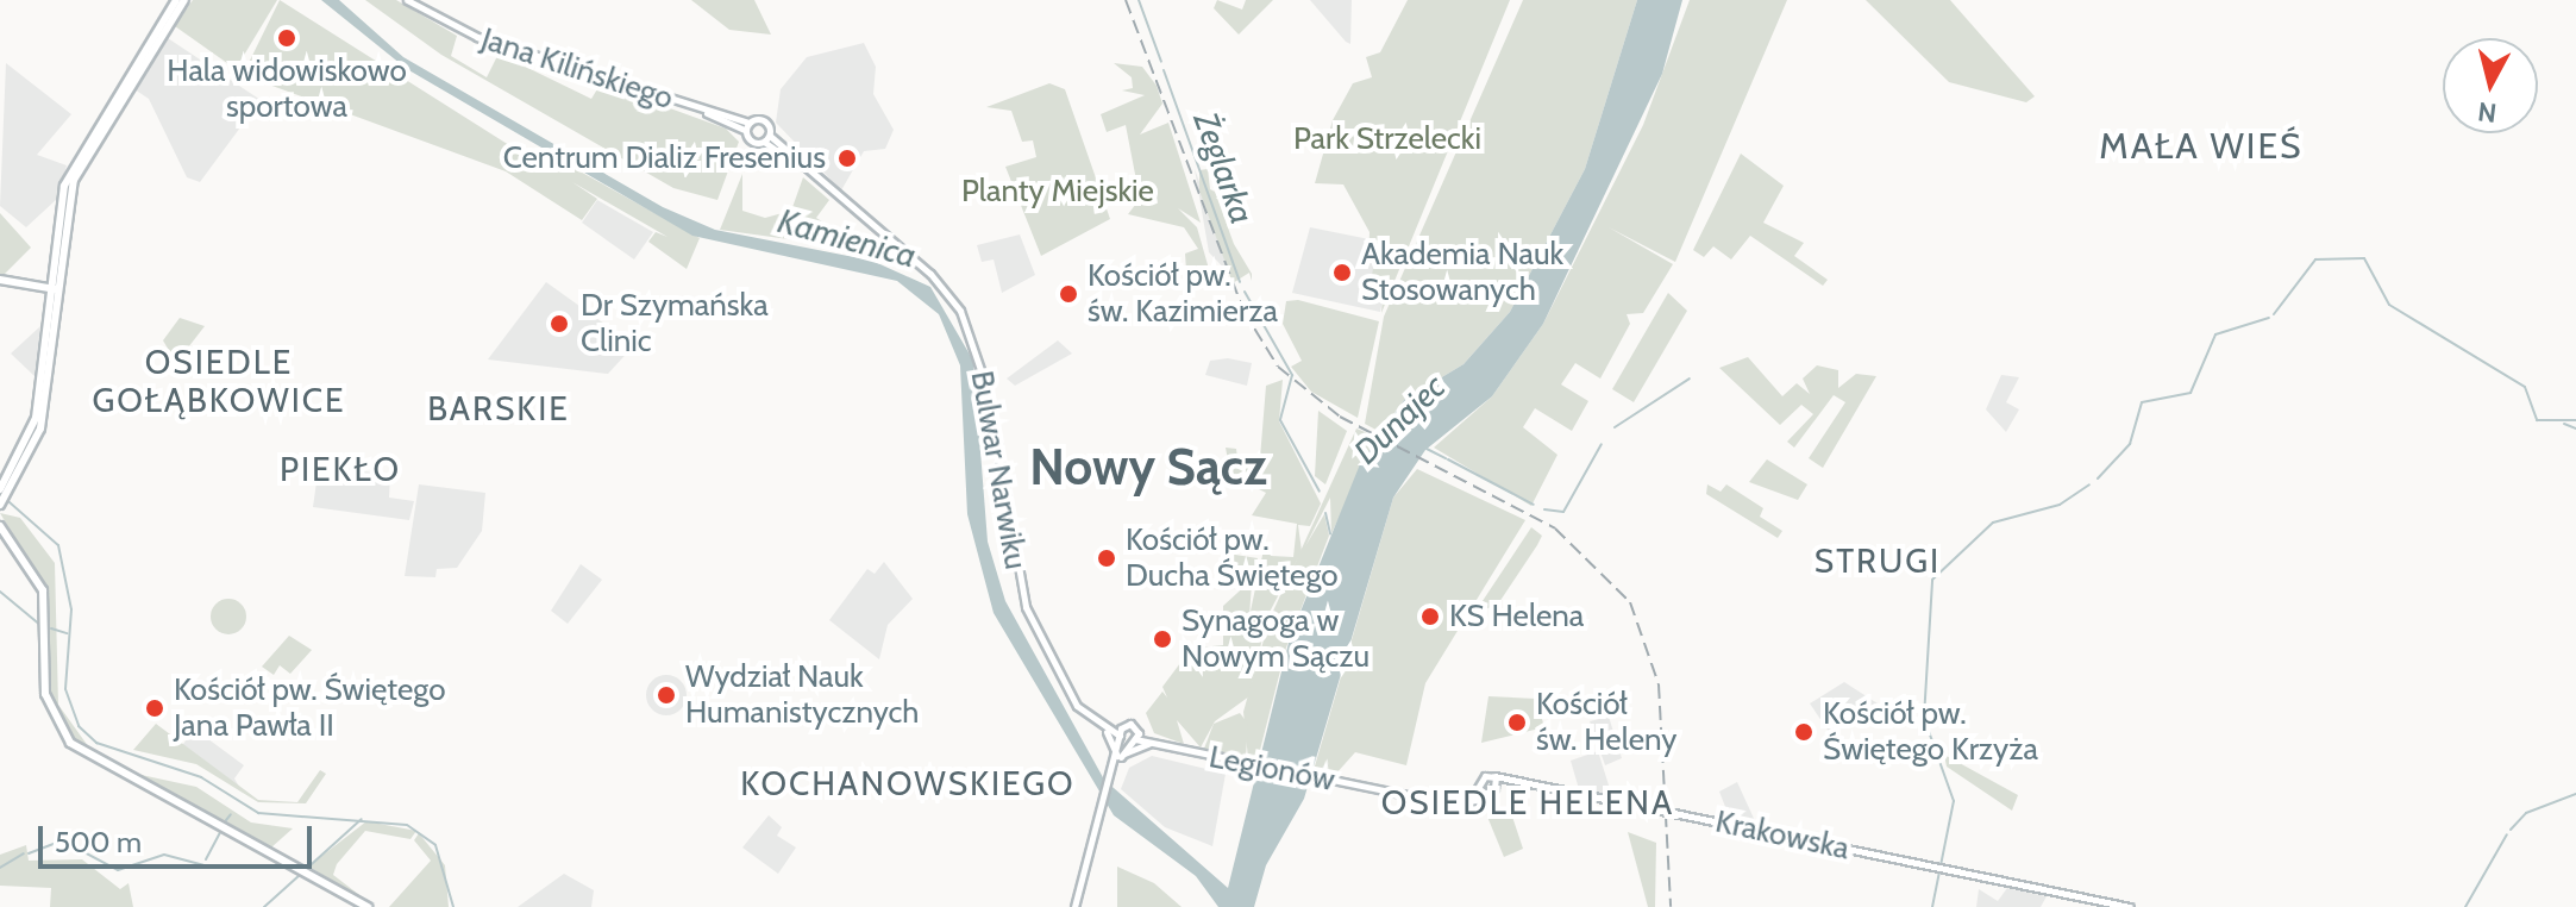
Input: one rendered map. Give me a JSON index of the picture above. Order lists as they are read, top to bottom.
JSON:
{
  "streets": {
    "main road": [
      "Jana Kilińskiego",
      "Bulwar Narwiku",
      "Legionów",
      "Krakowska"
    ]
  },
  "crossings": [
    ["Bulwar Narwiku", "Legionów"]
  ],
  "districts": [
    "MAŁA WIEŚ",
    "OSIEDLE GOŁĄBKOWICE",
    "BARSKIE",
    "Nowy Sącz",
    "PIEKŁO",
    "STRUGI",
    "KOCHANOWSKIEGO",
    "OSIEDLE HELENA"
  ],
  "water": ["Żeglarka", "Kamienica", "Dunajec"],
  "parks": ["Park Strzelecki", "Planty Miejskie"],
  "places": [
    "Hala widowiskowo sportowa",
    "Centrum Dializ Fresenius",
    "Akademia Nauk Stosowanych",
    "Kościół pw. św. Kazimierza",
    "Dr Szymańska Clinic",
    "Kościół pw. Ducha Świętego",
    "KS Helena",
    "Synagoga w Nowym Sączu",
    "Wydział Nauk Humanistycznych",
    "Kościół pw. Świętego Jana Pawła II",
    "Kościół św. Heleny",
    "Kościół pw. Świętego Krzyża"
  ],
  "scale_bar": "500 m",
  "north": "bottom"
}
